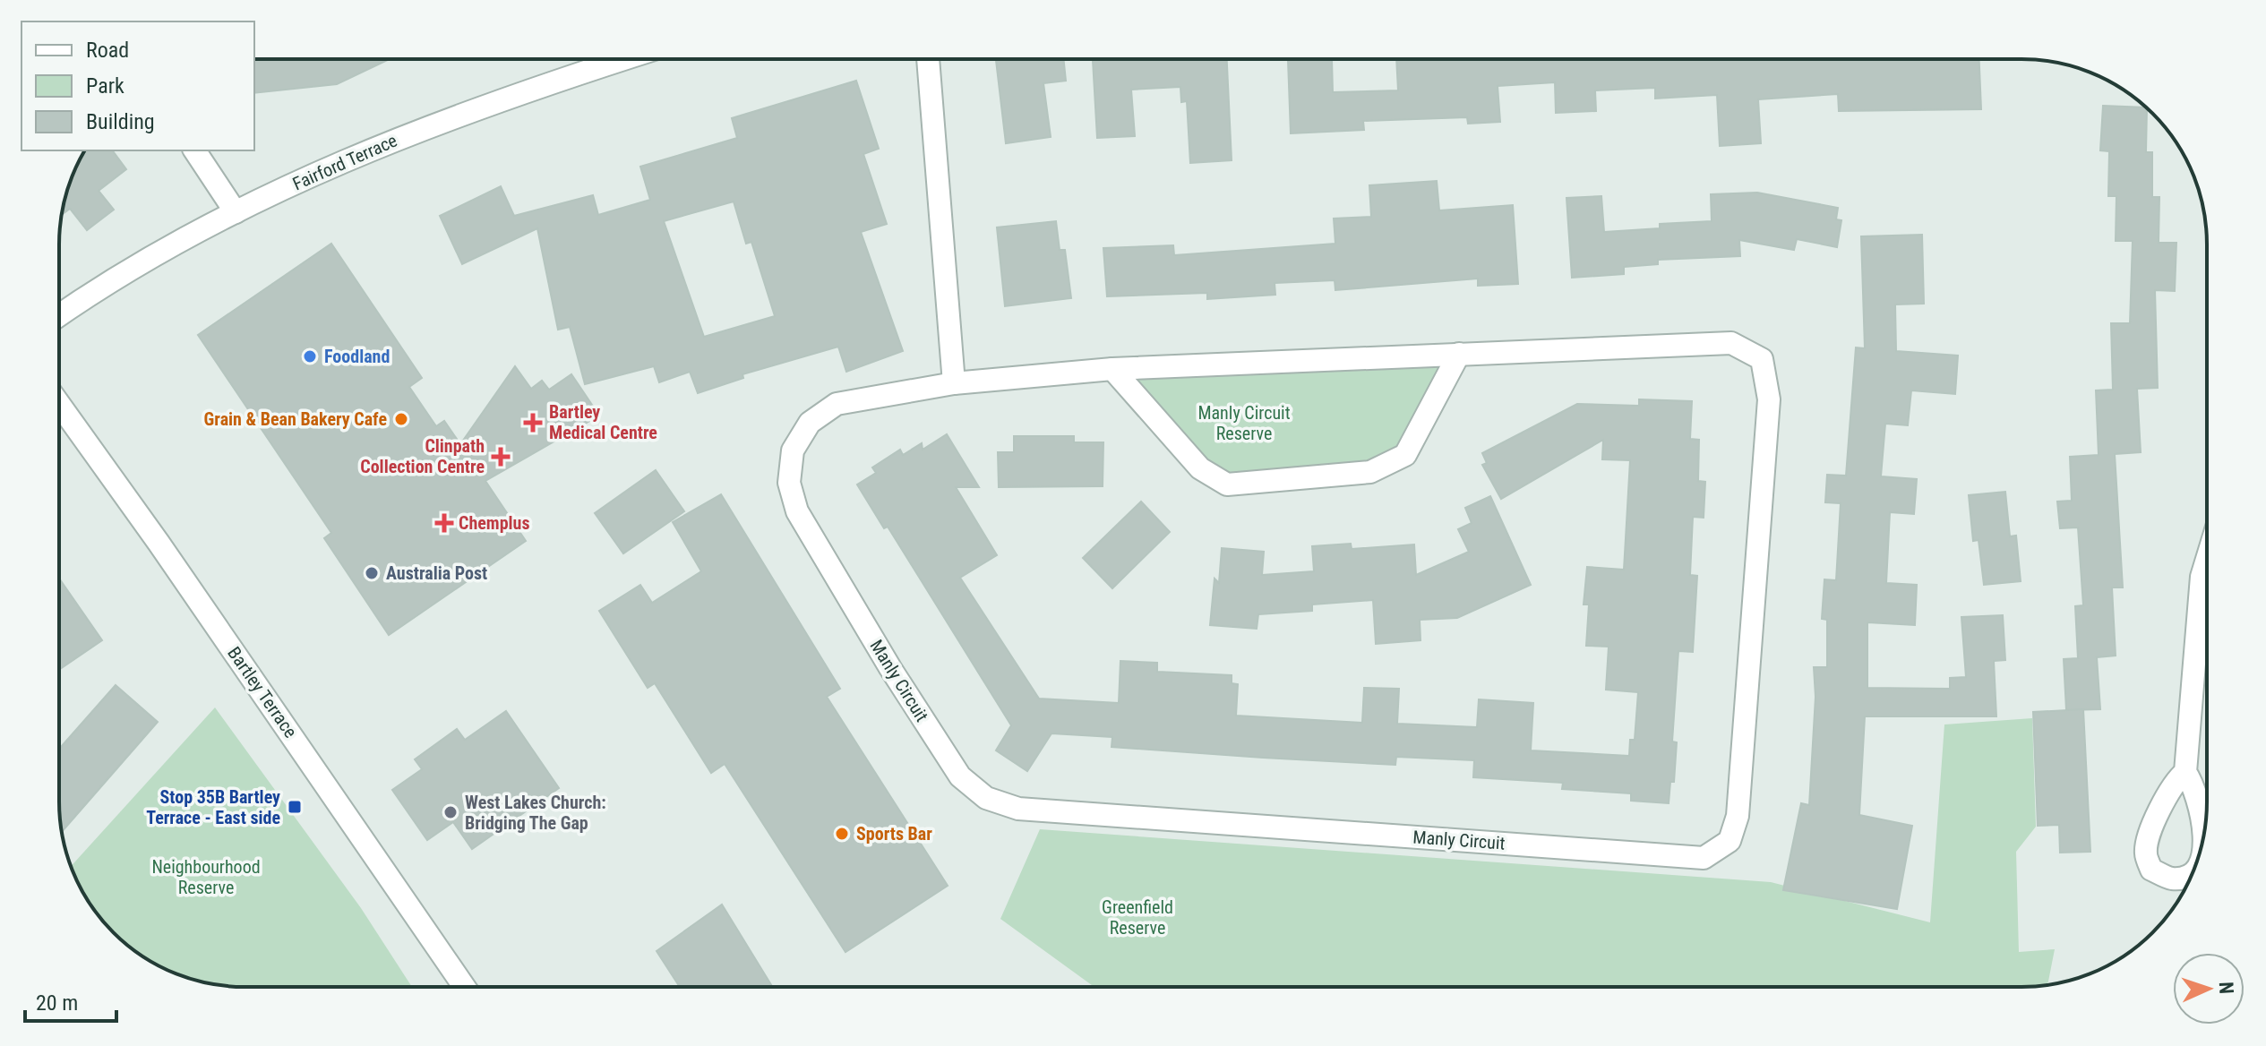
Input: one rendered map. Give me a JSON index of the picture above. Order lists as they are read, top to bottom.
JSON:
{
  "streets": {
    "street": ["Fairford Terrace", "Manly Circuit", "Bartley Terrace"]
  },
  "parks": ["Manly Circuit Reserve", "Neighbourhood Reserve", "Greenfield Reserve"],
  "places": {
    "other": [
      "Foodland",
      "Grain & Bean Bakery Cafe",
      "Australia Post",
      "West Lakes Church: Bridging The Gap",
      "Sports Bar"
    ],
    "health": ["Bartley Medical Centre", "Clinpath Collection Centre", "Chemplus"],
    "transit": ["Stop 35B Bartley Terrace - East side"]
  },
  "legend": ["Road", "Park", "Building"],
  "scale_bar": "20 m",
  "north": "right"
}
